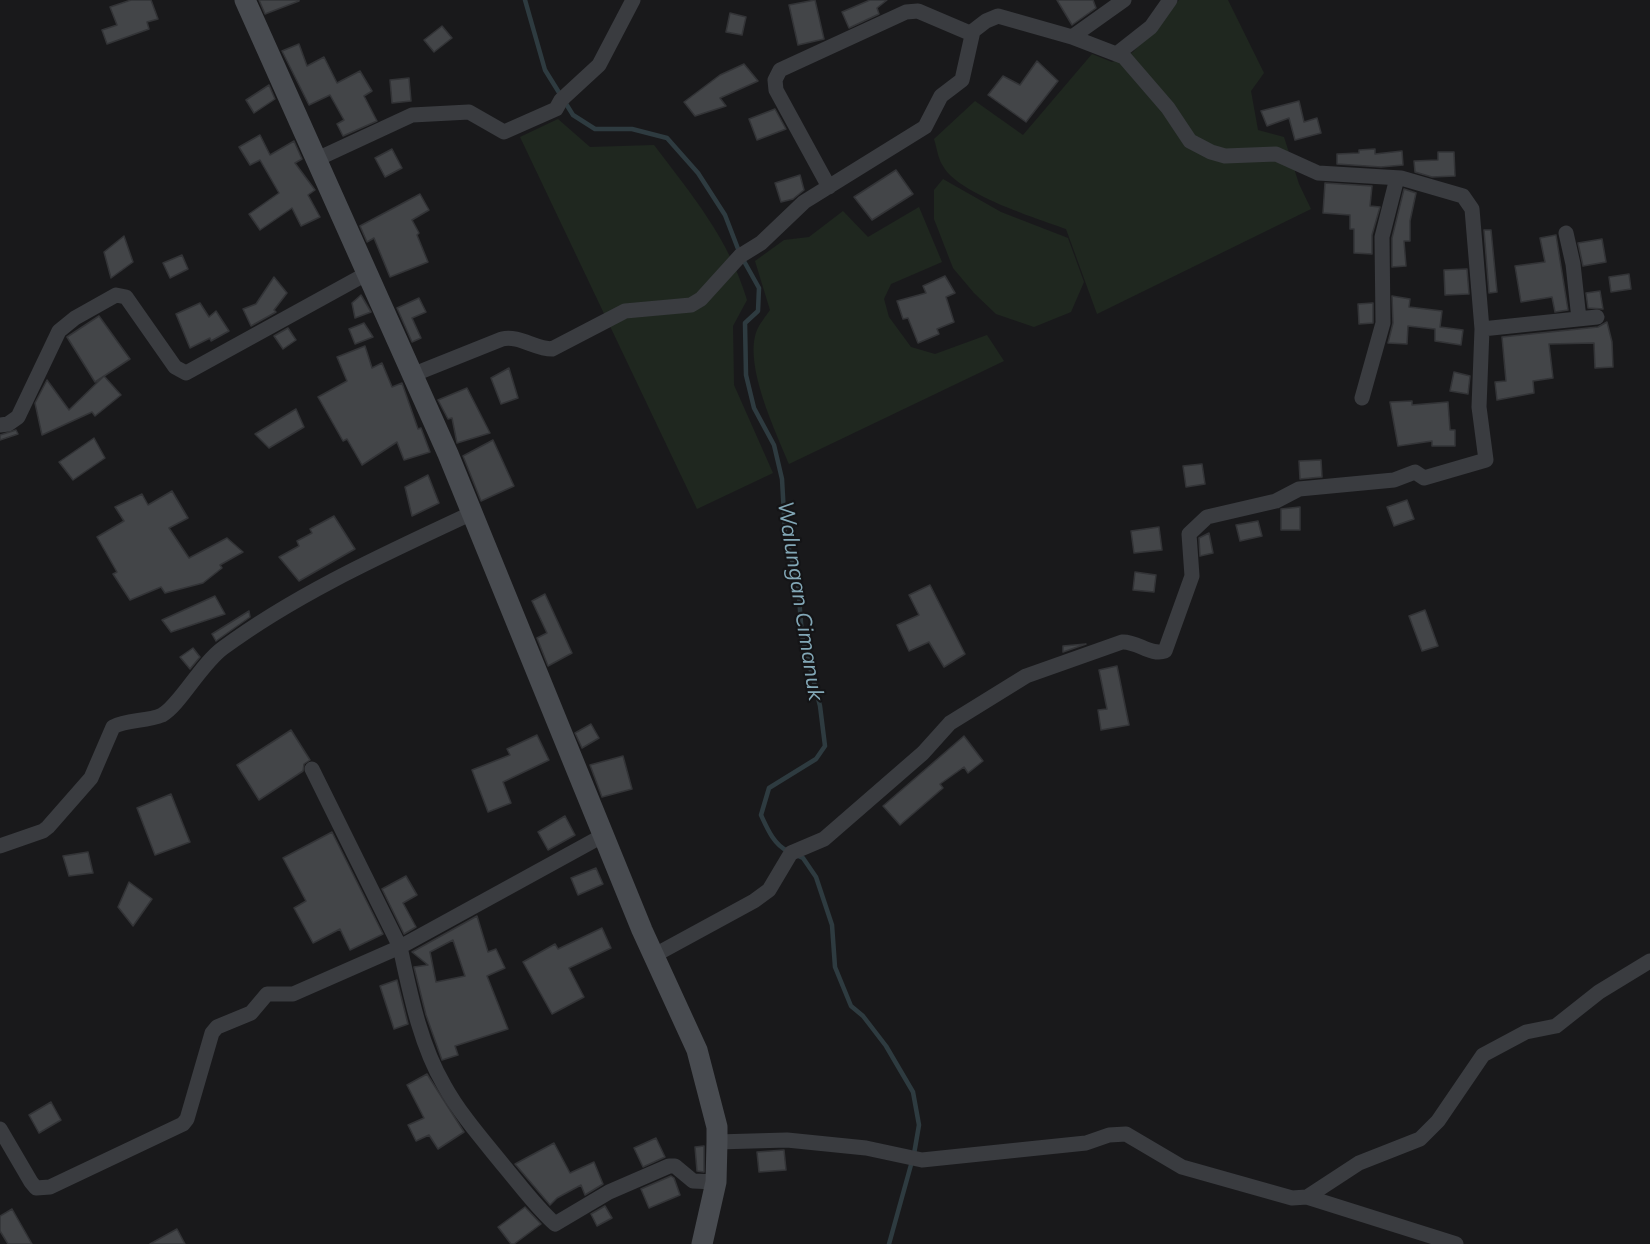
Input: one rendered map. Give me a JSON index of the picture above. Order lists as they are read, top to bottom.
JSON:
{
  "water": ["Walungan Cimanuk"]
}
